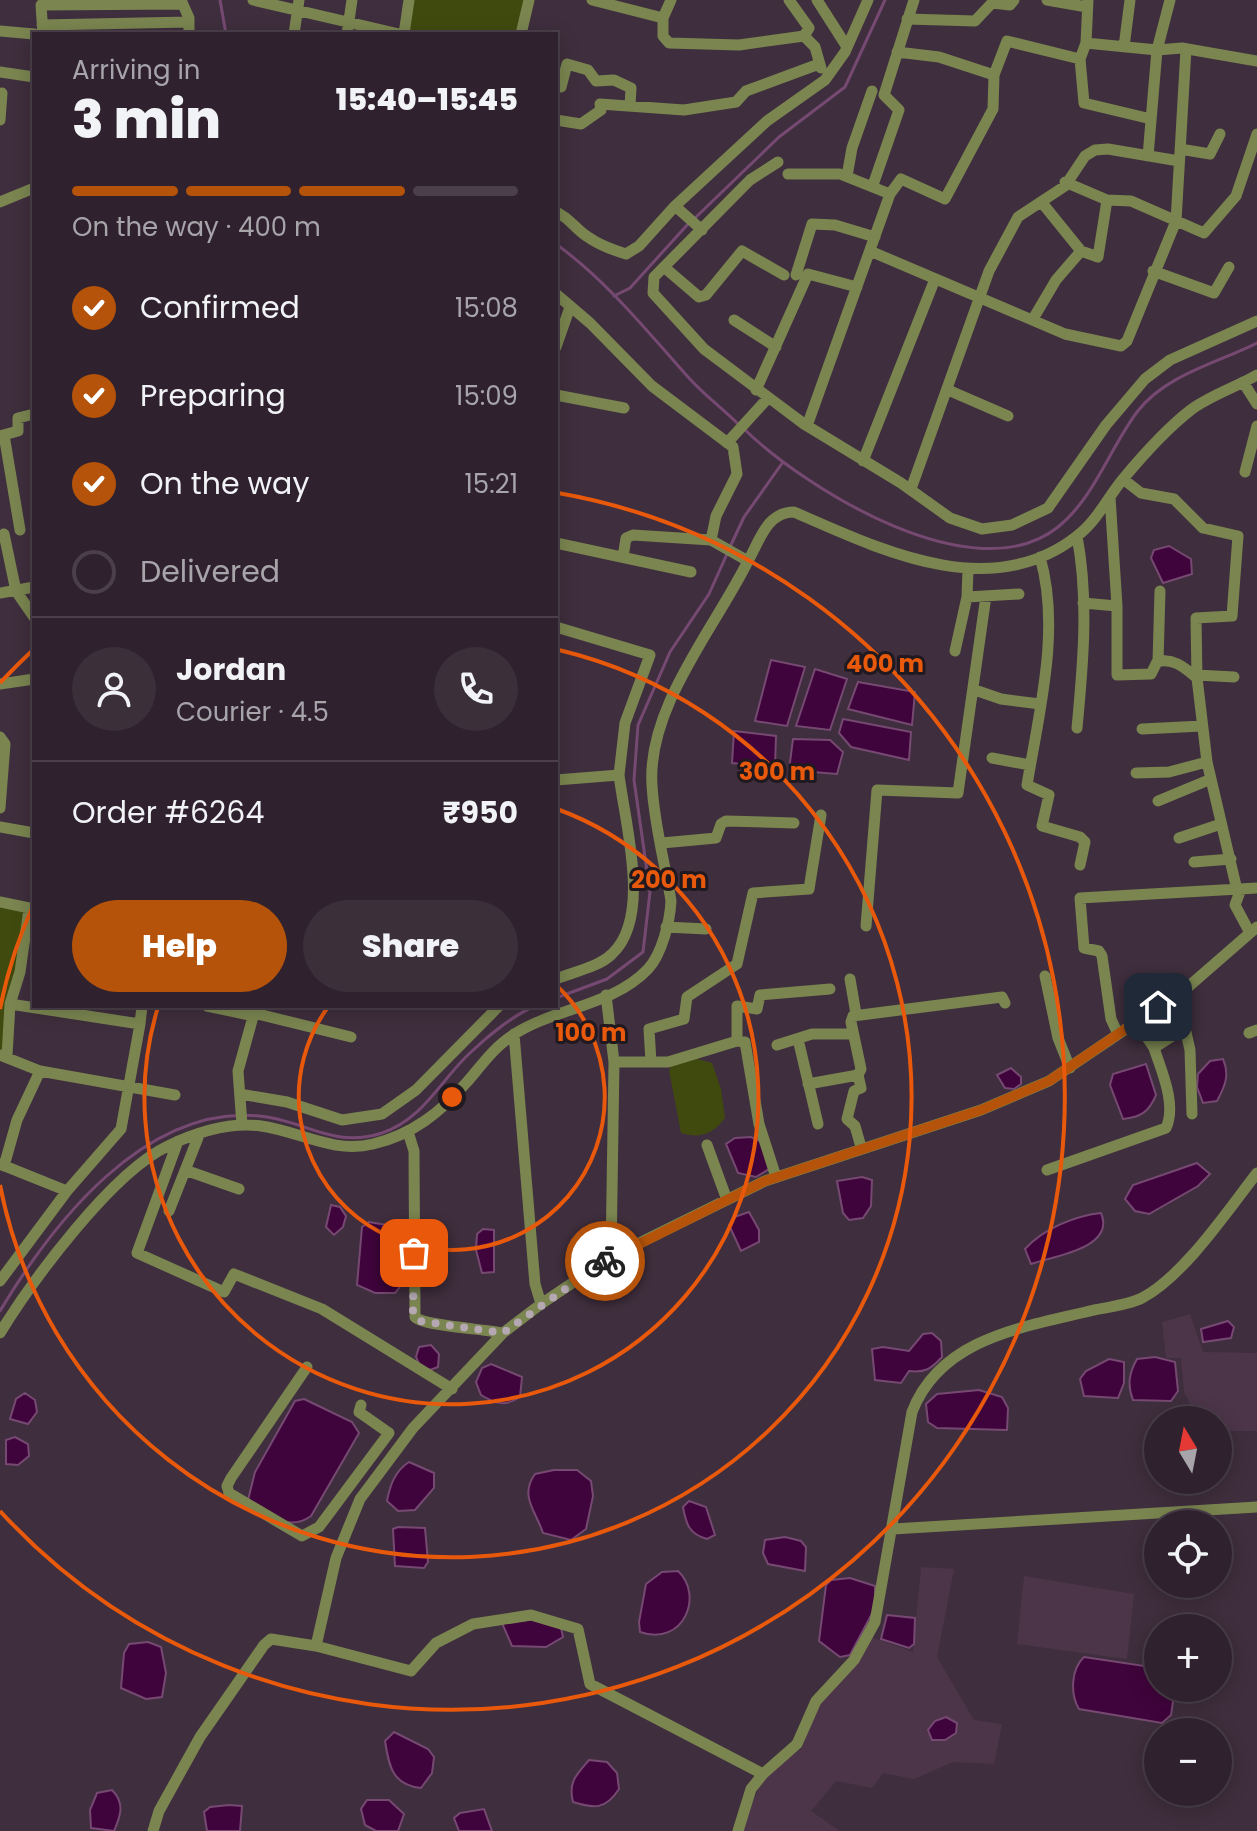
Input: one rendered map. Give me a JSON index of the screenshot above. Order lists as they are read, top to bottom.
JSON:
{
  "north": "top",
  "page": {
    "heading": ["3 min", "Arriving in", "15:40–15:45"],
    "panel": [
      "Jordan",
      "Courier · 4.5",
      "Order #6264",
      "₹950"
    ],
    "bar": "On the way · 400 m",
    "list": [
      ["Confirmed", "15:08"],
      ["Preparing", "15:09"],
      ["On the way", "15:21"],
      "Delivered"
    ],
    "buttons": ["Help", "Share"],
    "map_buttons": ["+", "−"]
  },
  "rings": [
    "400 m",
    "300 m",
    "200 m",
    "100 m"
  ]
}
